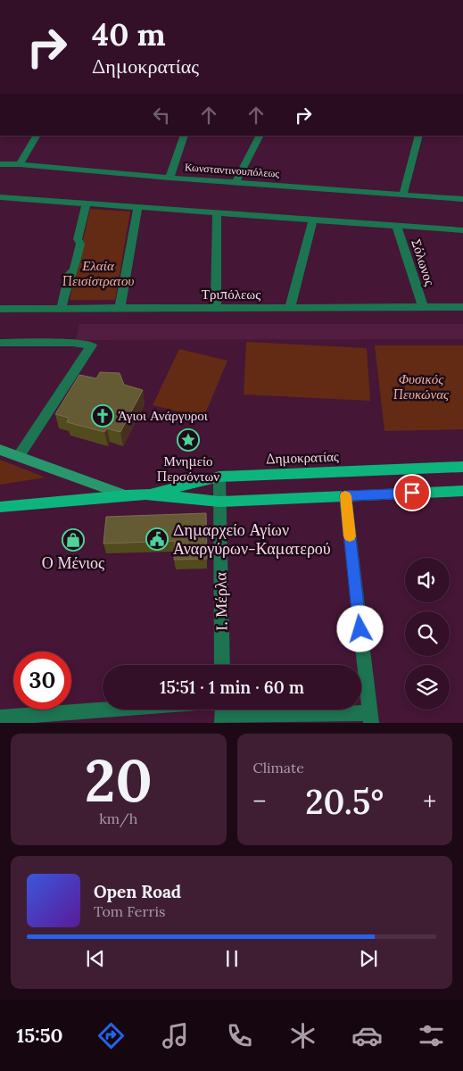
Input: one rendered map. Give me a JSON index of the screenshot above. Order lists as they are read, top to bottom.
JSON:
{
  "streets": {
    "main road": ["Δημοκρατίας"],
    "street": [
      "Κωνσταντινουπόλεως",
      "Σόλωνος",
      "Τριπόλεως",
      "Ι. Μέρλα"
    ]
  },
  "crossings": [
    ["Σόλωνος", "Τριπόλεως"],
    ["Δημοκρατίας", "Ι. Μέρλα"]
  ],
  "parks": ["Ελαία Πεισίστρατου", "Φυσικός Πευκώνας"],
  "places": {
    "church": ["Άγιοι Ανάργυροι"],
    "place": ["Μνημείο Περσόντων"],
    "public building": ["Δημαρχείο Αγίων Αναργύρων-Καματερού"],
    "shop": ["Ο Μένιος"]
  },
  "page": {
    "turn": ["40 m", "Δημοκρατίας"],
    "limit": "30",
    "trip": "15:51 · 1 min · 60 m",
    "tile": [
      ["20", "km/h"],
      "Climate"
    ],
    "heat": ["−", "20.5°", "+"],
    "song": ["Open Road", "Tom Ferris"],
    "tabs": "15:50"
  }
}
